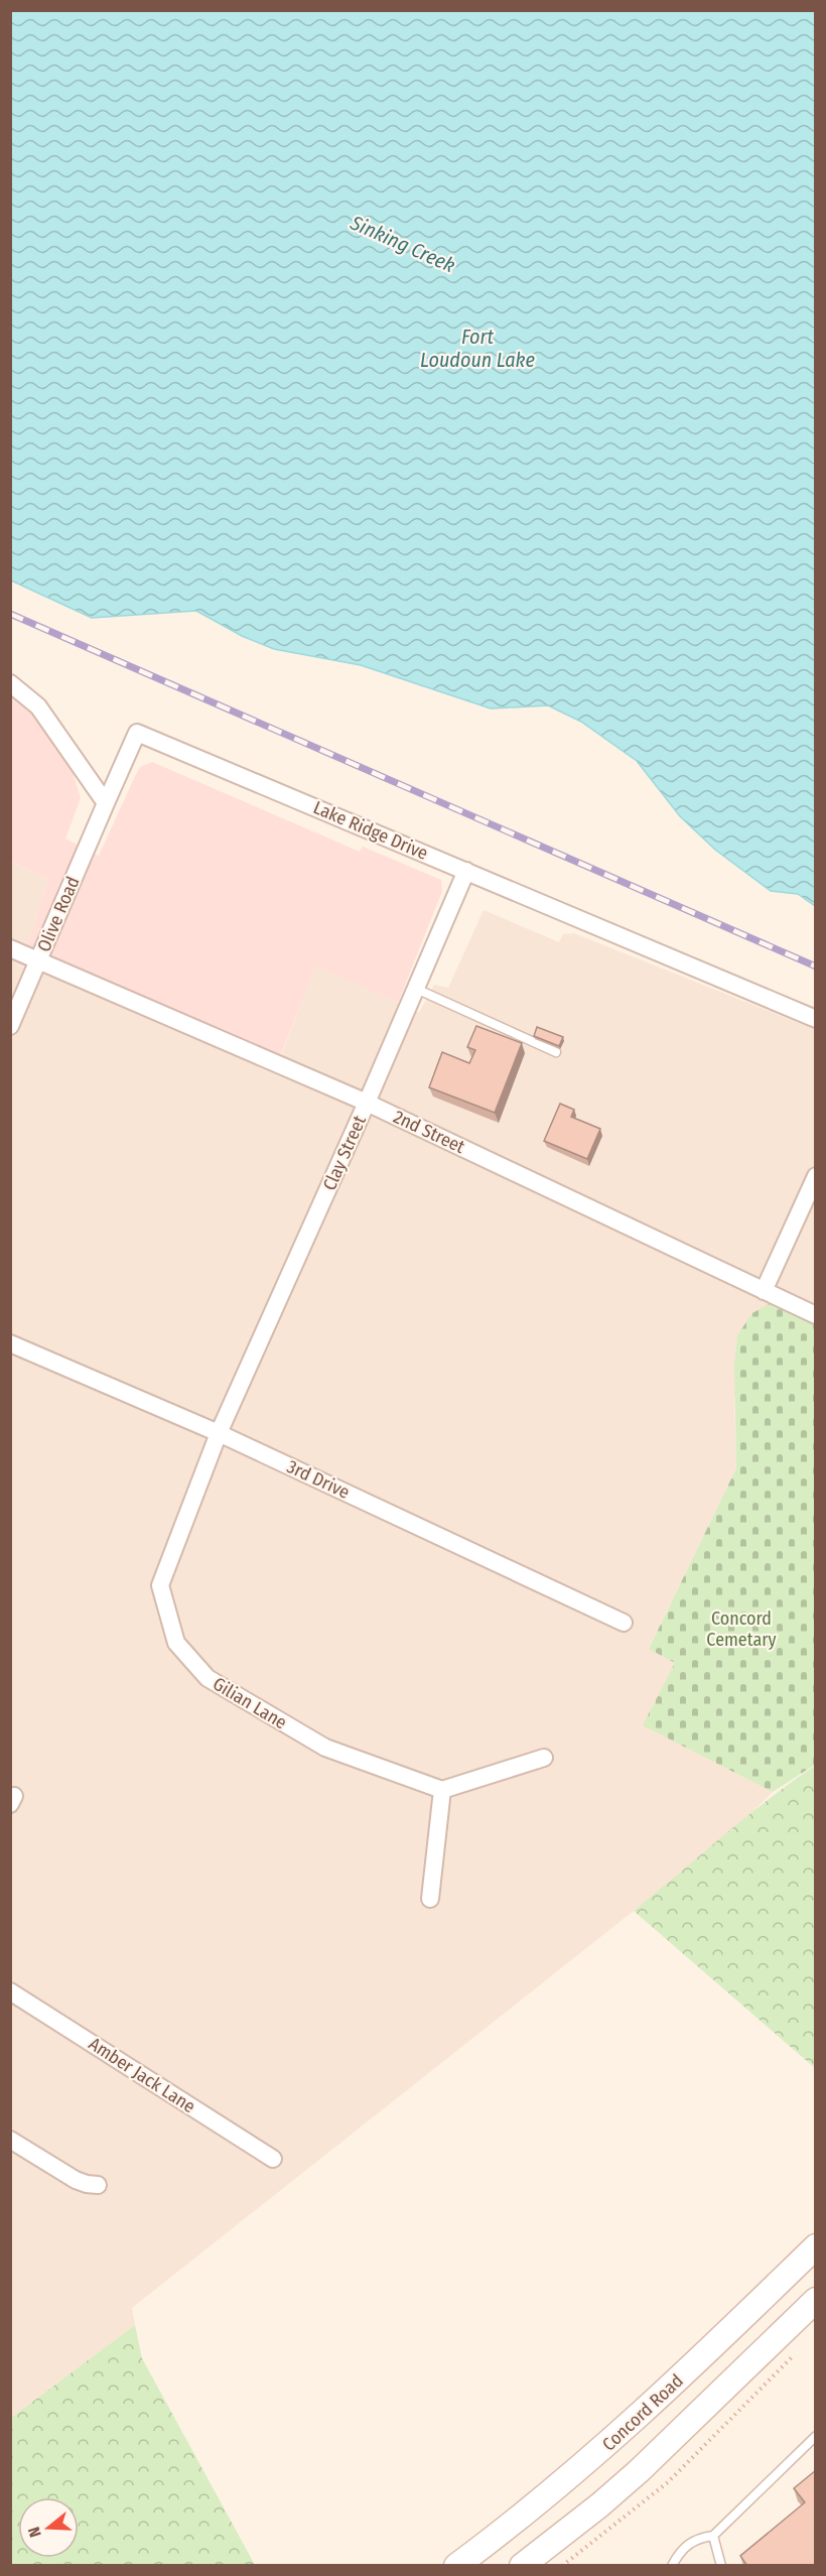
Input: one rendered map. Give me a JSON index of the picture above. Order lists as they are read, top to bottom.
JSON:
{
  "streets": {
    "main road": ["Concord Road"],
    "street": [
      "Lake Ridge Drive",
      "Olive Road",
      "2nd Street",
      "Clay Street",
      "3rd Drive",
      "Gilian Lane",
      "Amber Jack Lane"
    ]
  },
  "crossings": [
    ["Lake Ridge Drive", "Olive Road"],
    ["Lake Ridge Drive", "Clay Street"],
    ["Olive Road", "2nd Street"],
    ["2nd Street", "Clay Street"],
    ["Clay Street", "3rd Drive"],
    ["Clay Street", "Gilian Lane"],
    ["3rd Drive", "Gilian Lane"]
  ],
  "water": ["Sinking Creek", "Fort Loudoun Lake"],
  "parks": ["Concord Cemetary"],
  "north": "left"
}
